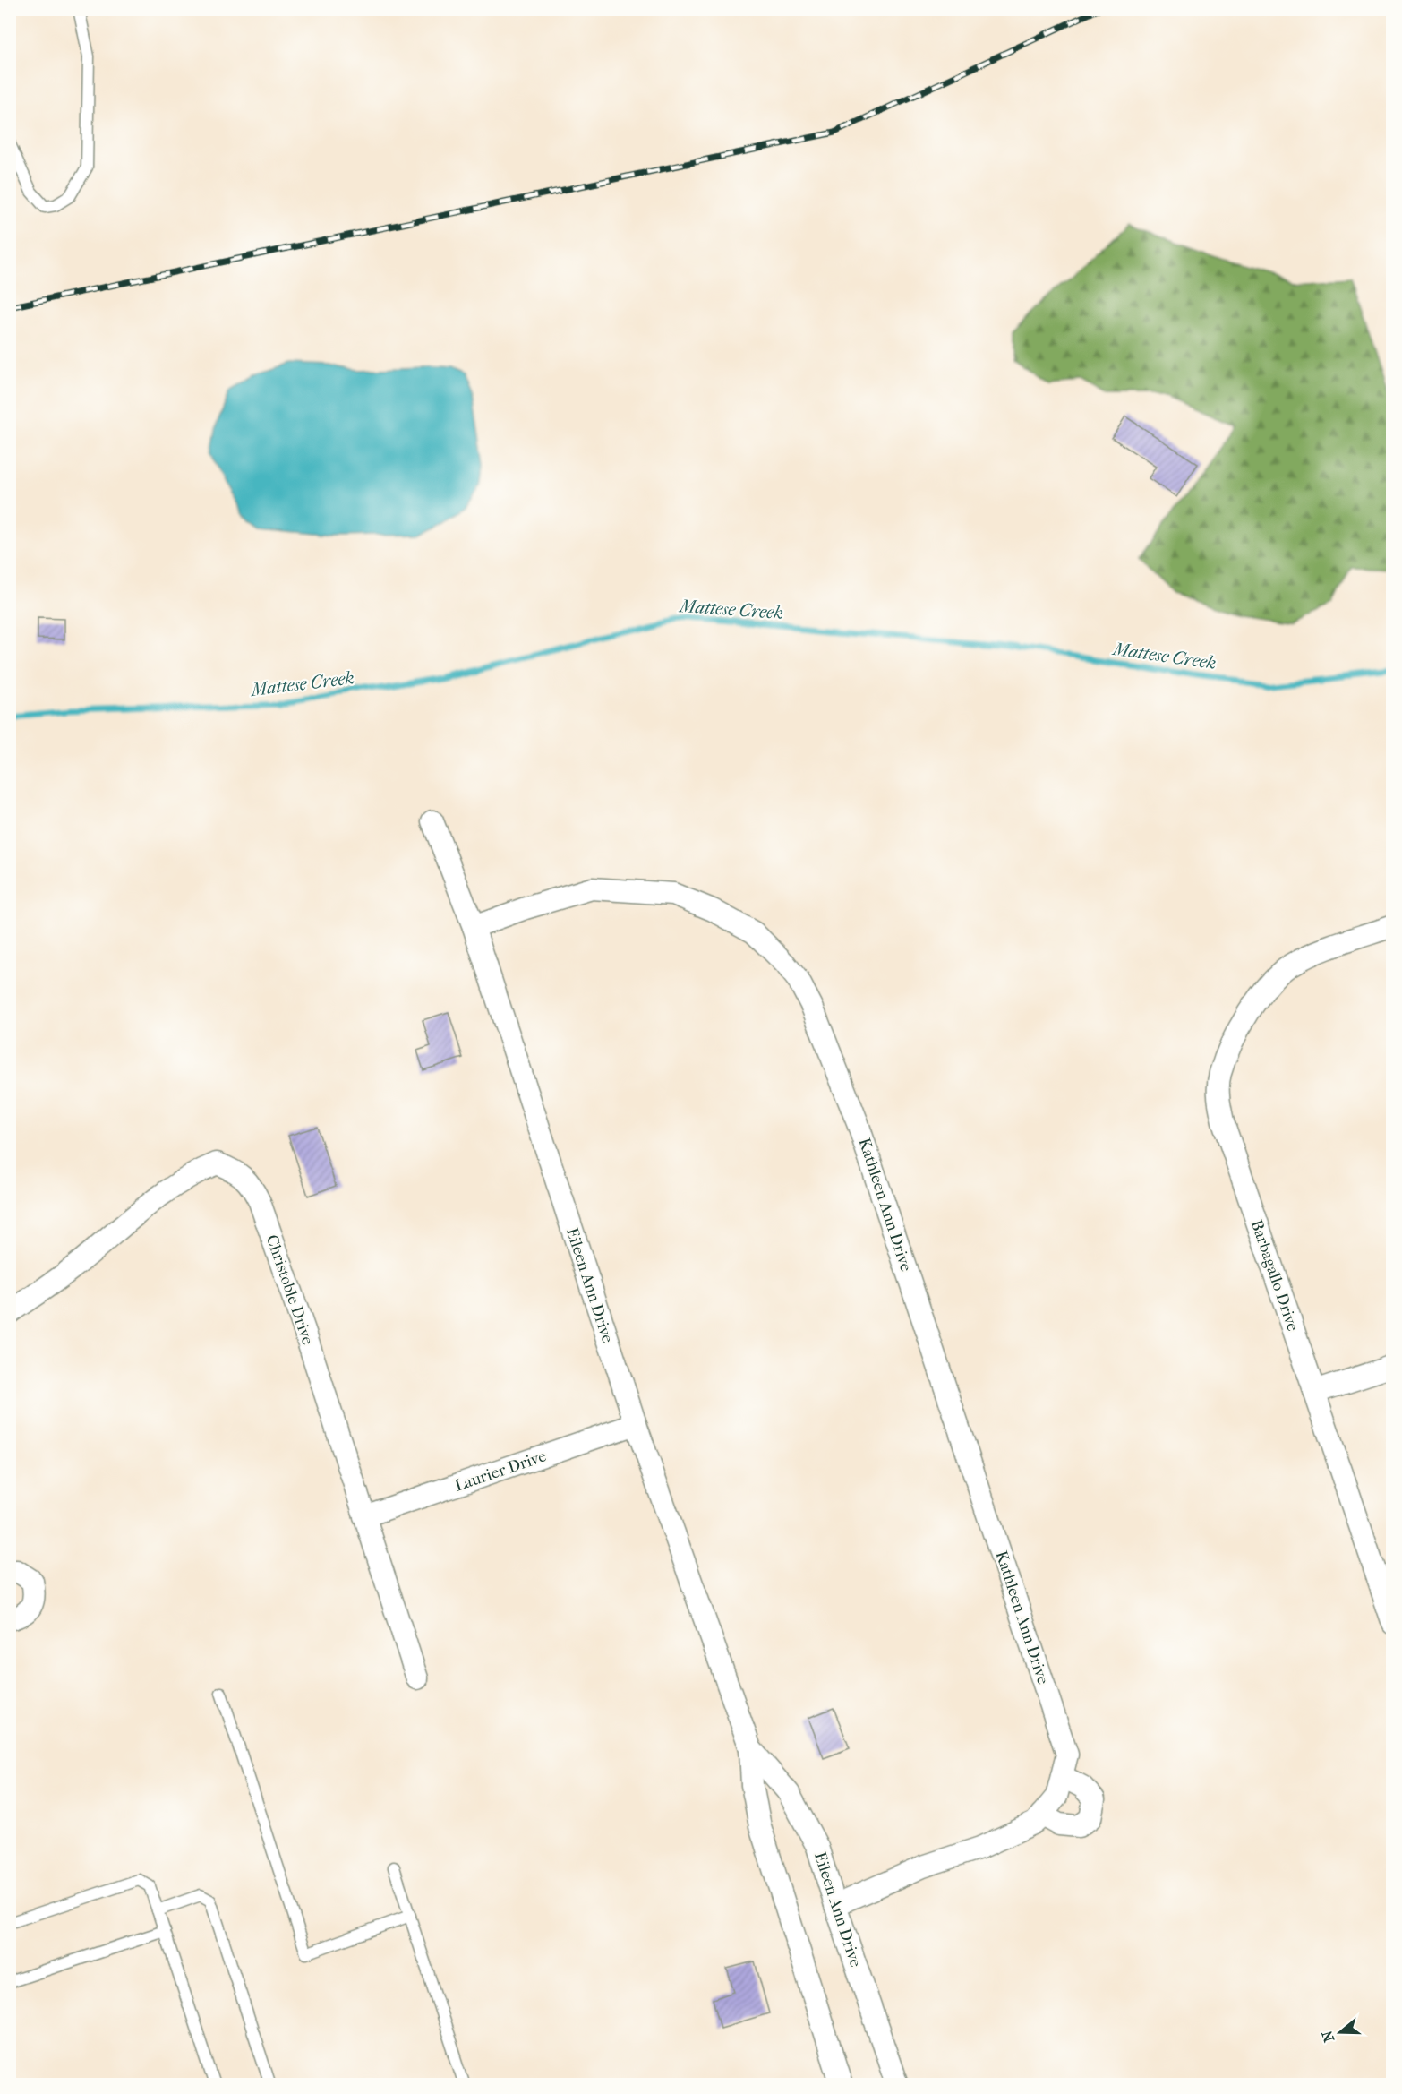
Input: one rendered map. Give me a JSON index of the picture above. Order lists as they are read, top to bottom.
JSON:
{
  "streets": {
    "street": [
      "Kathleen Ann Drive",
      "Barbagallo Drive",
      "Eileen Ann Drive",
      "Christoble Drive",
      "Laurier Drive"
    ]
  },
  "crossings": [
    ["Kathleen Ann Drive", "Eileen Ann Drive"],
    ["Eileen Ann Drive", "Laurier Drive"],
    ["Christoble Drive", "Laurier Drive"]
  ],
  "water": ["Mattese Creek"],
  "north": "left"
}
